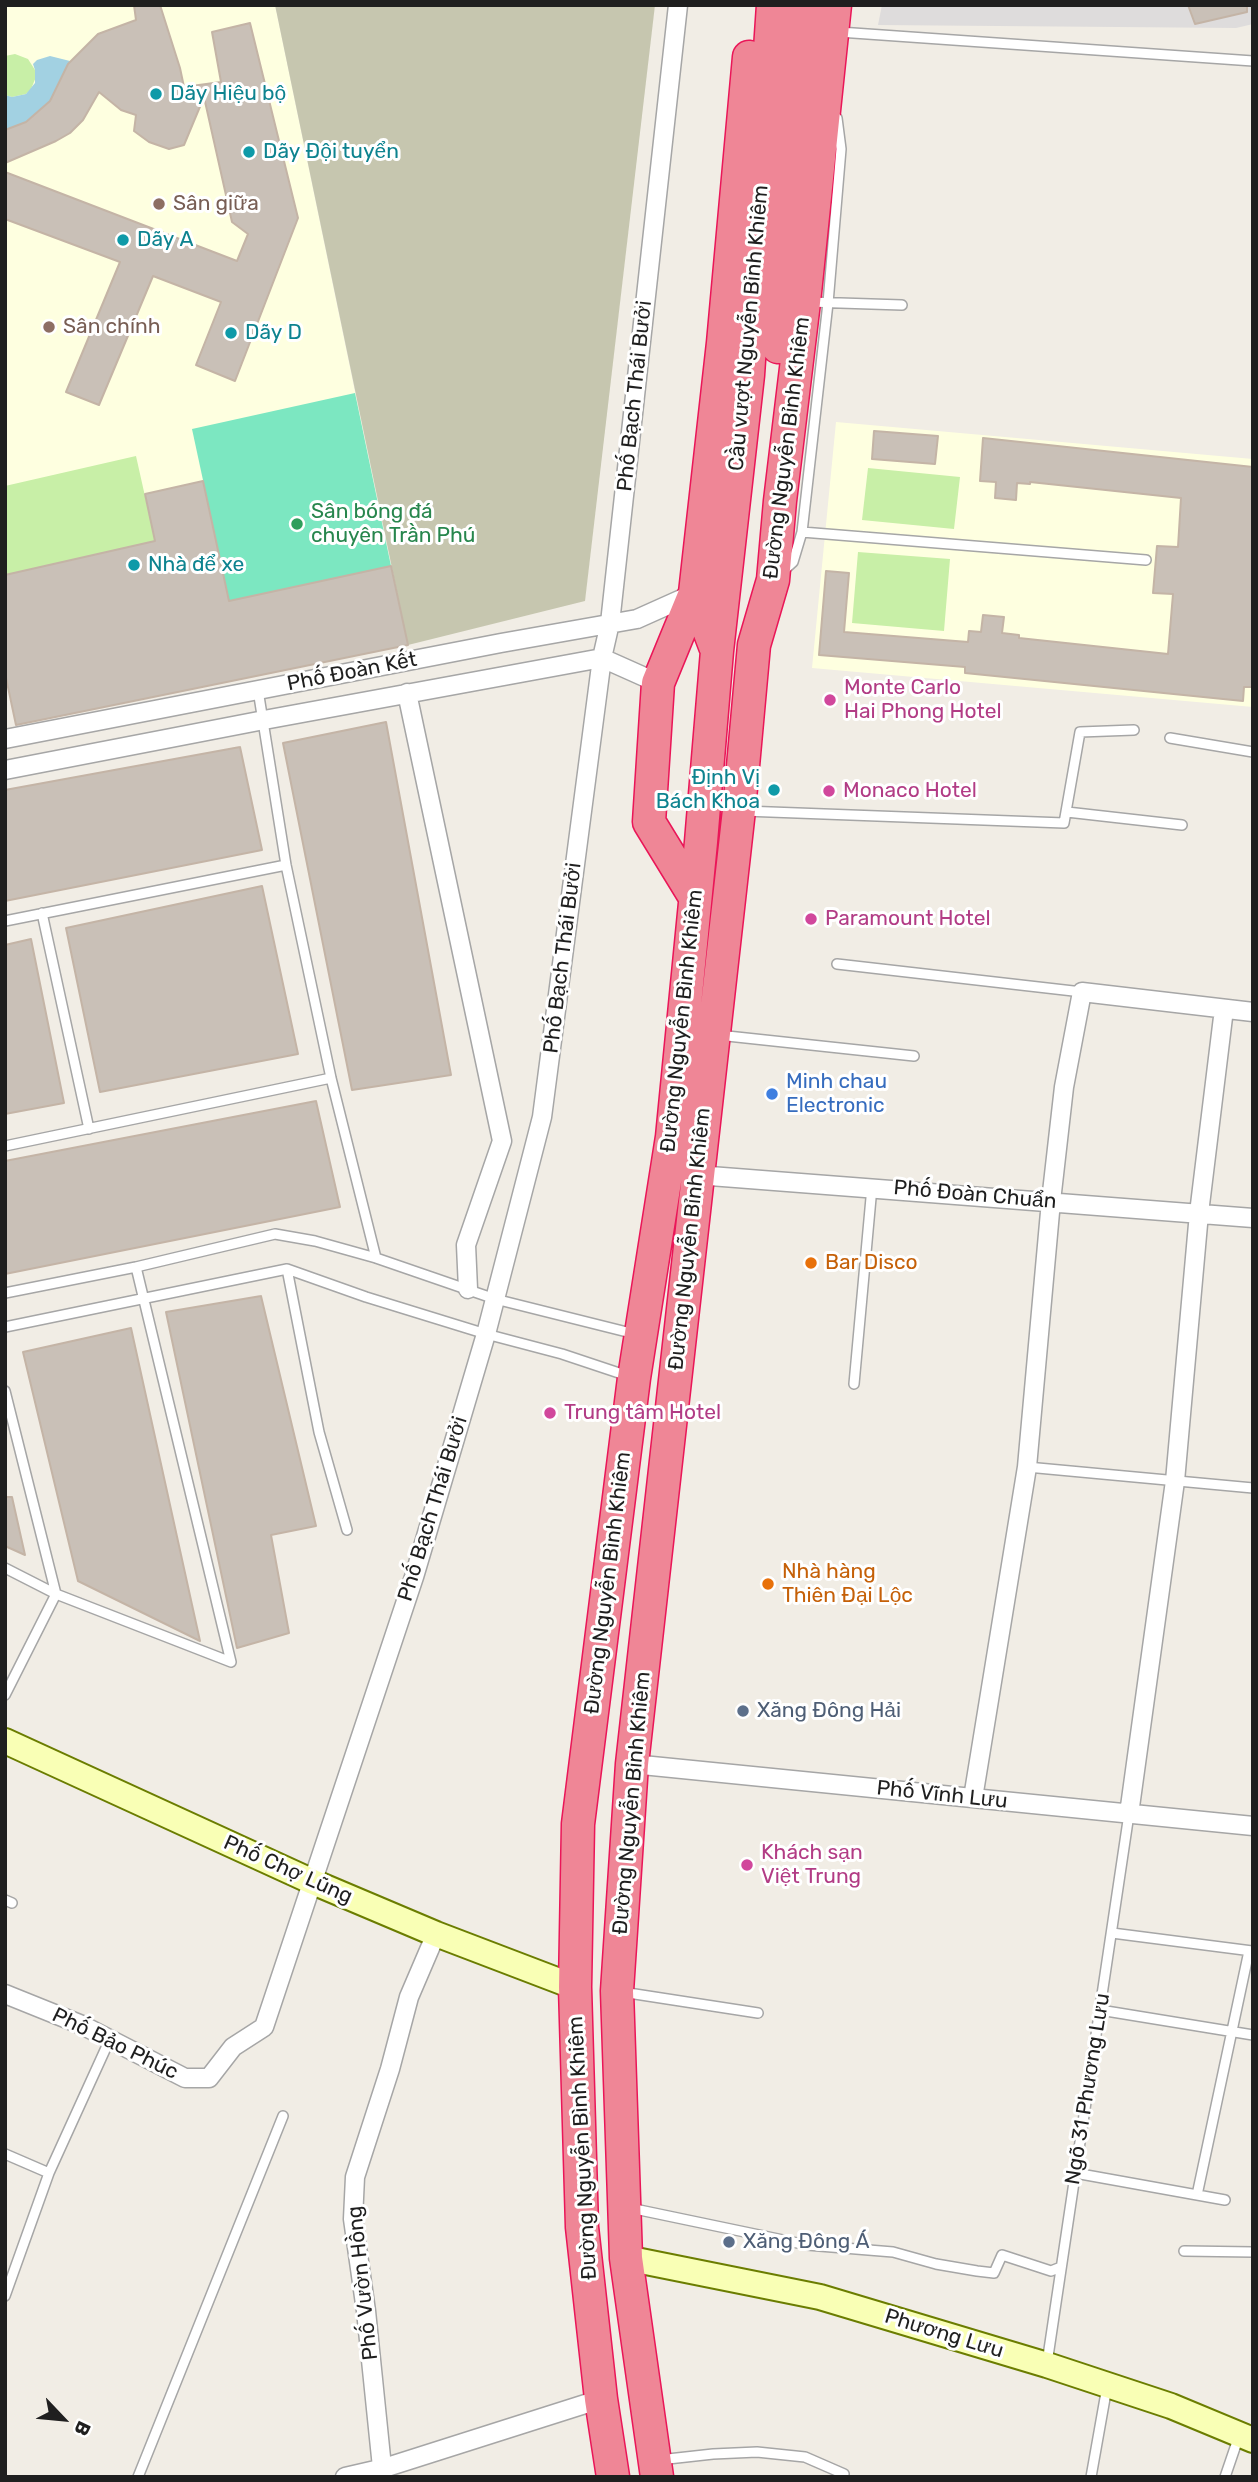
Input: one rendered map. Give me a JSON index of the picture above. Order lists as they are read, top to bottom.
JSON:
{
  "streets": {
    "highway": ["Cầu vượt Nguyễn Bỉnh Khiêm", "Đường Nguyễn Bỉnh Khiêm", "Đường Nguyễn Bình Khiêm"],
    "street": [
      "Phố Bạch Thái Bưởi",
      "Phố Đoàn Kết",
      "Phố Đoàn Chuẩn",
      "Phố Vĩnh Lưu",
      "Phố Chợ Lũng",
      "Phố Bảo Phúc",
      "Phố Vườn Hồng",
      "Phương Lưu"
    ],
    "lane": ["Ngõ 31 Phương Lưu"]
  },
  "crossings": [
    ["Cầu vượt Nguyễn Bỉnh Khiêm", "Đường Nguyễn Bỉnh Khiêm"],
    ["Cầu vượt Nguyễn Bỉnh Khiêm", "Đường Nguyễn Bình Khiêm"],
    ["Phố Bạch Thái Bưởi", "Phố Đoàn Kết"],
    ["Phố Bạch Thái Bưởi", "Phố Chợ Lũng"],
    ["Phố Bạch Thái Bưởi", "Phố Bảo Phúc"],
    ["Đường Nguyễn Bỉnh Khiêm", "Phố Đoàn Chuẩn"],
    ["Đường Nguyễn Bỉnh Khiêm", "Phố Vĩnh Lưu"],
    ["Đường Nguyễn Bỉnh Khiêm", "Phương Lưu"],
    ["Đường Nguyễn Bình Khiêm", "Phố Chợ Lũng"],
    ["Phố Vĩnh Lưu", "Ngõ 31 Phương Lưu"],
    ["Phố Chợ Lũng", "Phố Bảo Phúc"],
    ["Phố Chợ Lũng", "Phố Vườn Hồng"],
    ["Ngõ 31 Phương Lưu", "Phương Lưu"]
  ],
  "places": [
    "Dãy Hiệu bộ",
    "Dãy Đội tuyển",
    "Sân giữa",
    "Dãy A",
    "Sân chính",
    "Dãy D",
    "Sân bóng đá chuyên Trần Phú",
    "Nhà để xe",
    "Monte Carlo Hai Phong Hotel",
    "Định Vị Bách Khoa",
    "Monaco Hotel",
    "Paramount Hotel",
    "Minh chau Electronic",
    "Bar Disco",
    "Trung tâm Hotel",
    "Nhà hàng Thiên Đại Lộc",
    "Xăng Đông Hải",
    "Khách sạn Việt Trung",
    "Xăng Đông Á"
  ],
  "north": "bottom right"
}
